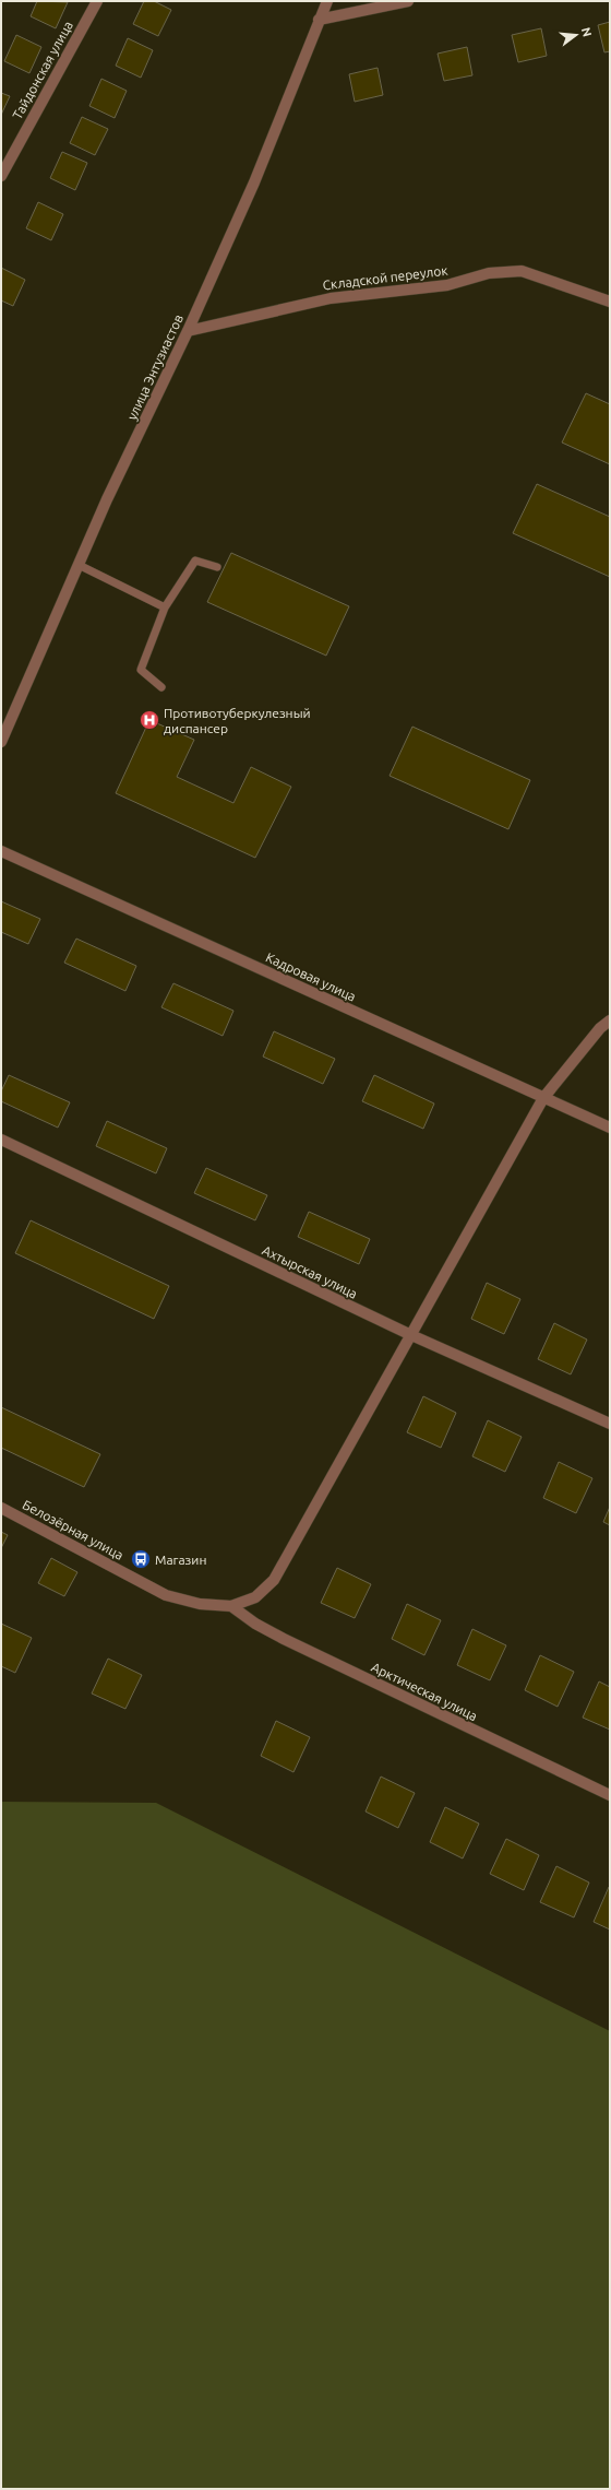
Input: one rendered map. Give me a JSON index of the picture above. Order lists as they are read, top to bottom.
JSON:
{
  "streets": {
    "street": [
      "Тайдонская улица",
      "Складской переулок",
      "улица Энтузиастов",
      "Кадровая улица",
      "Ахтырская улица",
      "Белозёрная улица",
      "Арктическая улица"
    ]
  },
  "crossings": [
    ["Складской переулок", "улица Энтузиастов"],
    ["Белозёрная улица", "Арктическая улица"]
  ],
  "places": {
    "hospital": ["Противотуберкулезный диспансер"],
    "bus stop": ["Магазин"]
  },
  "north": "right"
}
